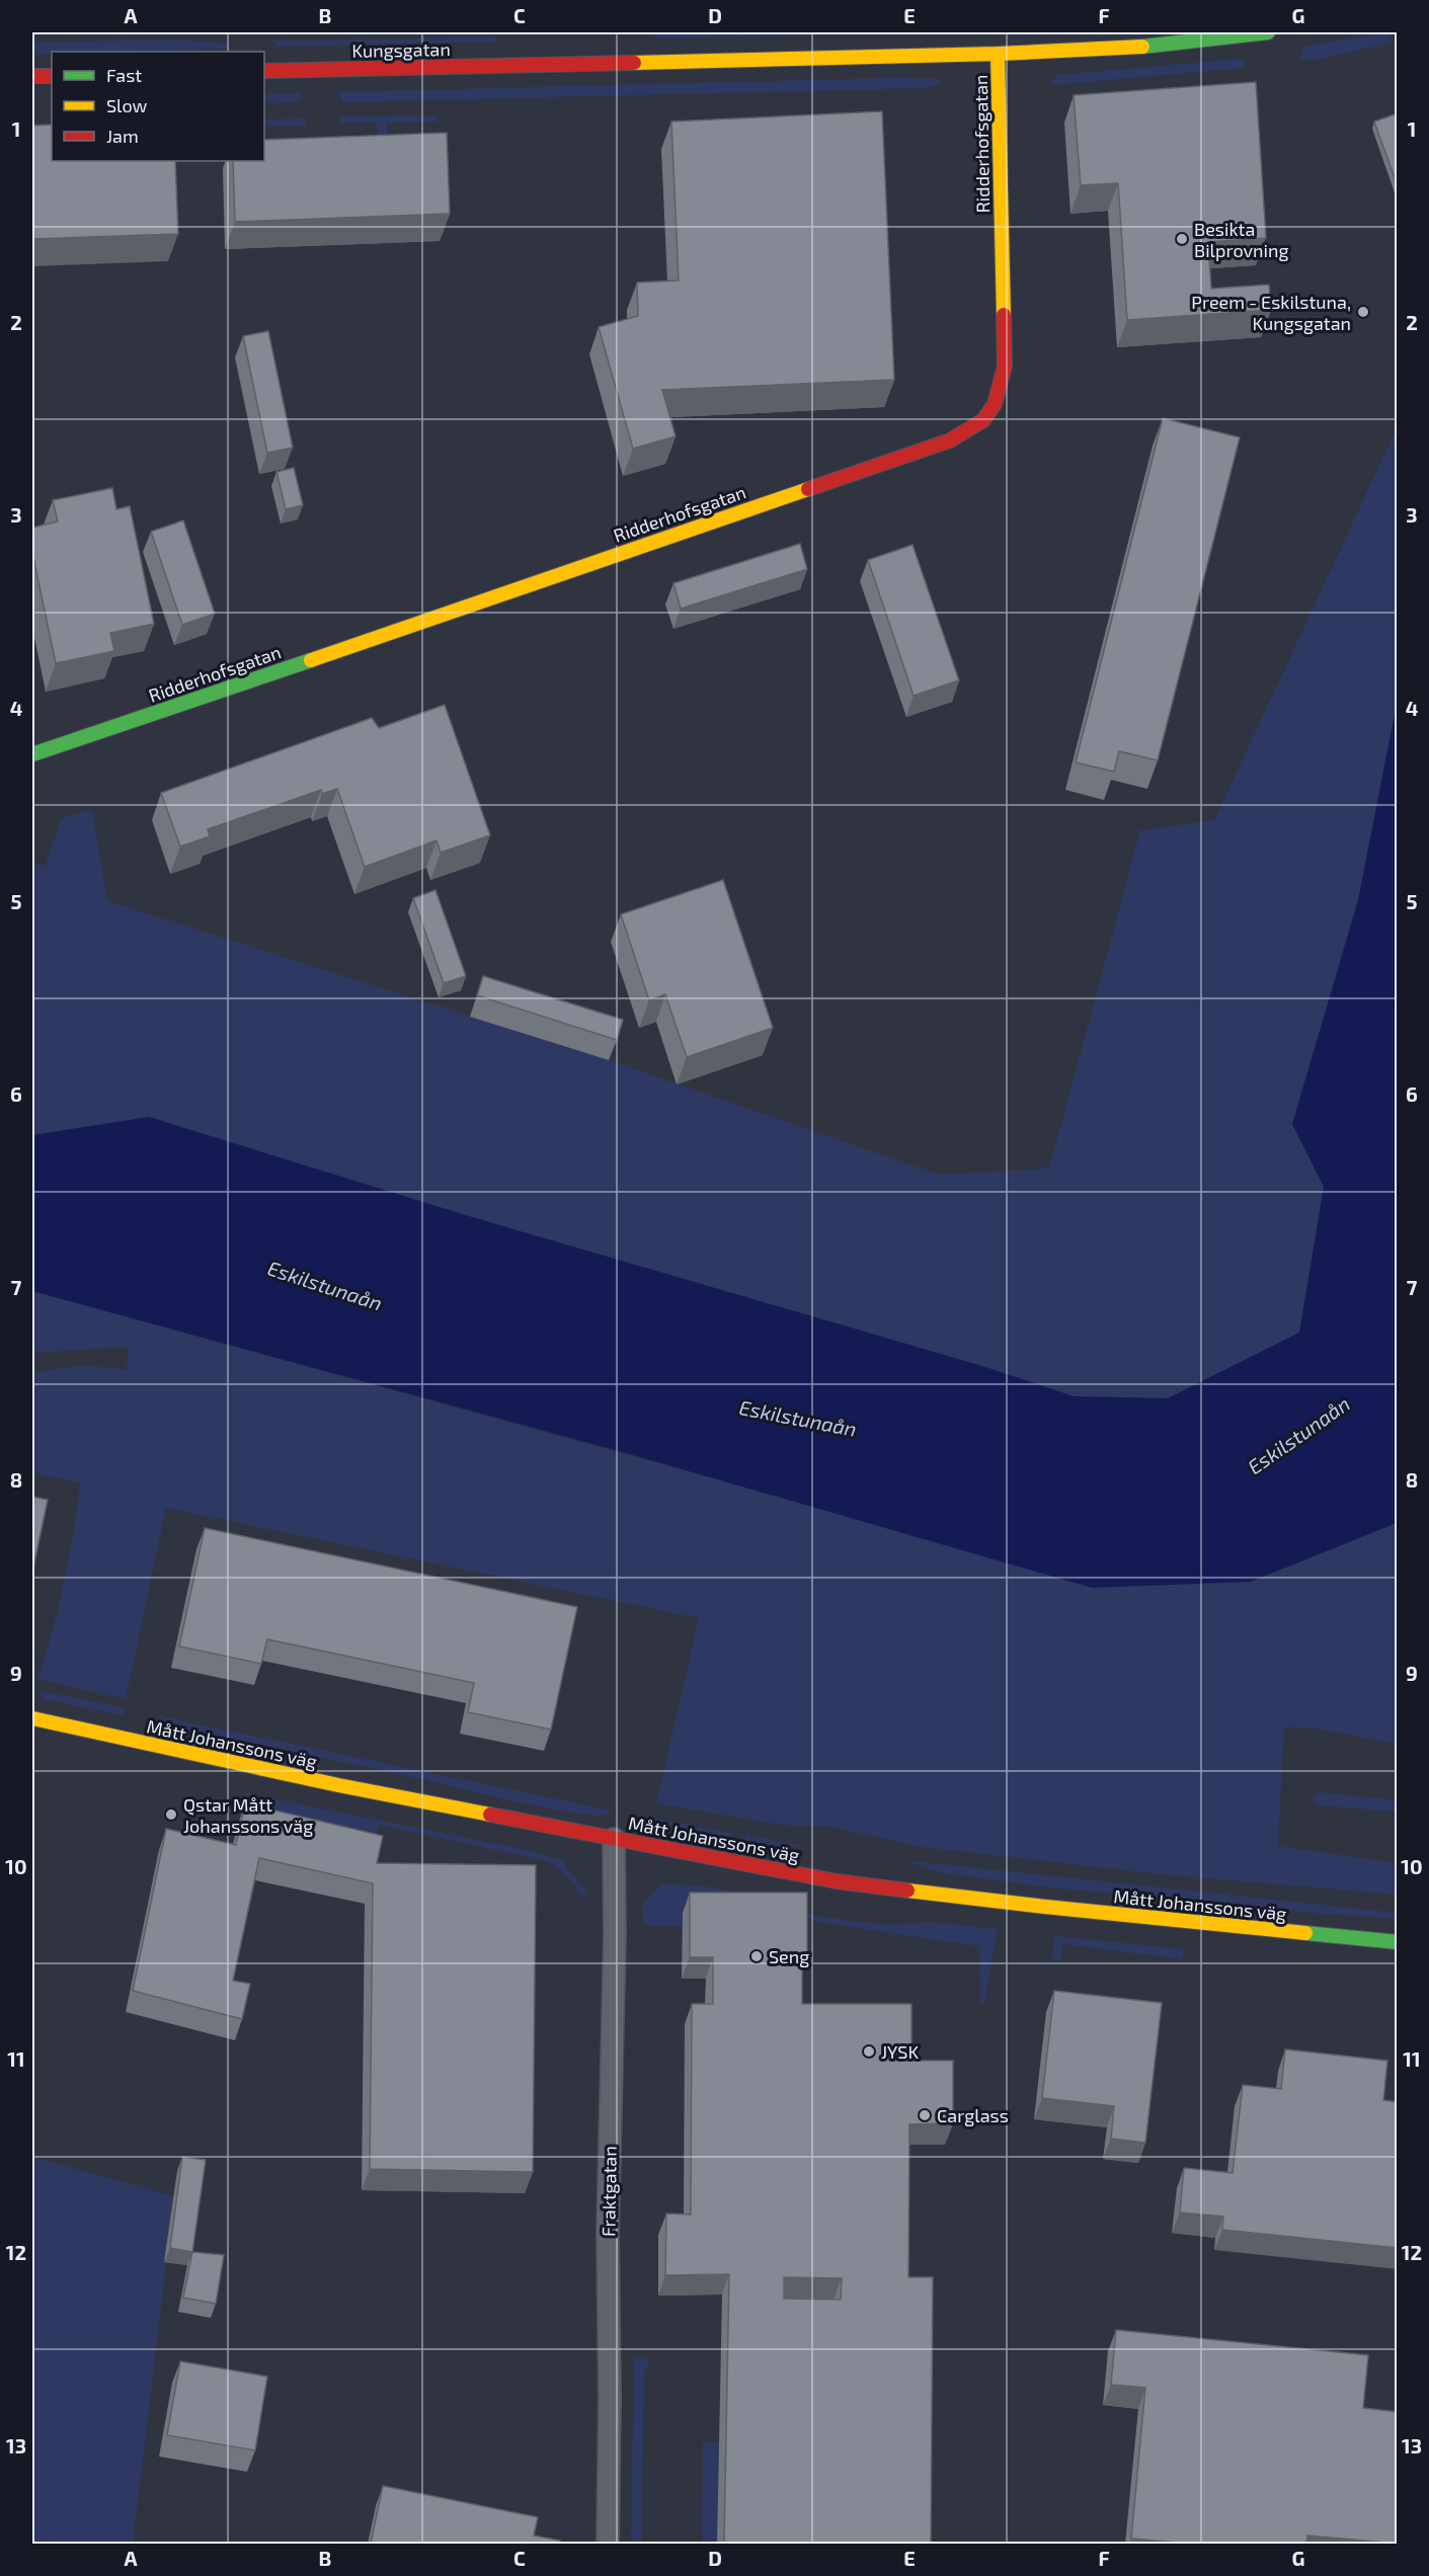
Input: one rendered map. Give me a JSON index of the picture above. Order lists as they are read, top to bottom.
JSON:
{
  "streets": {
    "street": [
      "Kungsgatan",
      "Ridderhofsgatan",
      "Mått Johanssons väg",
      "Fraktgatan"
    ]
  },
  "crossings": [
    ["Kungsgatan", "Ridderhofsgatan"],
    ["Mått Johanssons väg", "Fraktgatan"]
  ],
  "water": ["Eskilstunaån"],
  "places": [
    "Besikta Bilprovning",
    "Preem - Eskilstuna, Kungsgatan",
    "Qstar Mått Johanssons väg",
    "Seng",
    "JYSK",
    "Carglass"
  ],
  "legend": ["Fast", "Slow", "Jam"],
  "grid": {
    "columns": [
      "A",
      "B",
      "C",
      "D",
      "E",
      "F",
      "G"
    ],
    "rows": [
      "1",
      "2",
      "3",
      "4",
      "5",
      "6",
      "7",
      "8",
      "9",
      "10",
      "11",
      "12",
      "13"
    ]
  }
}
